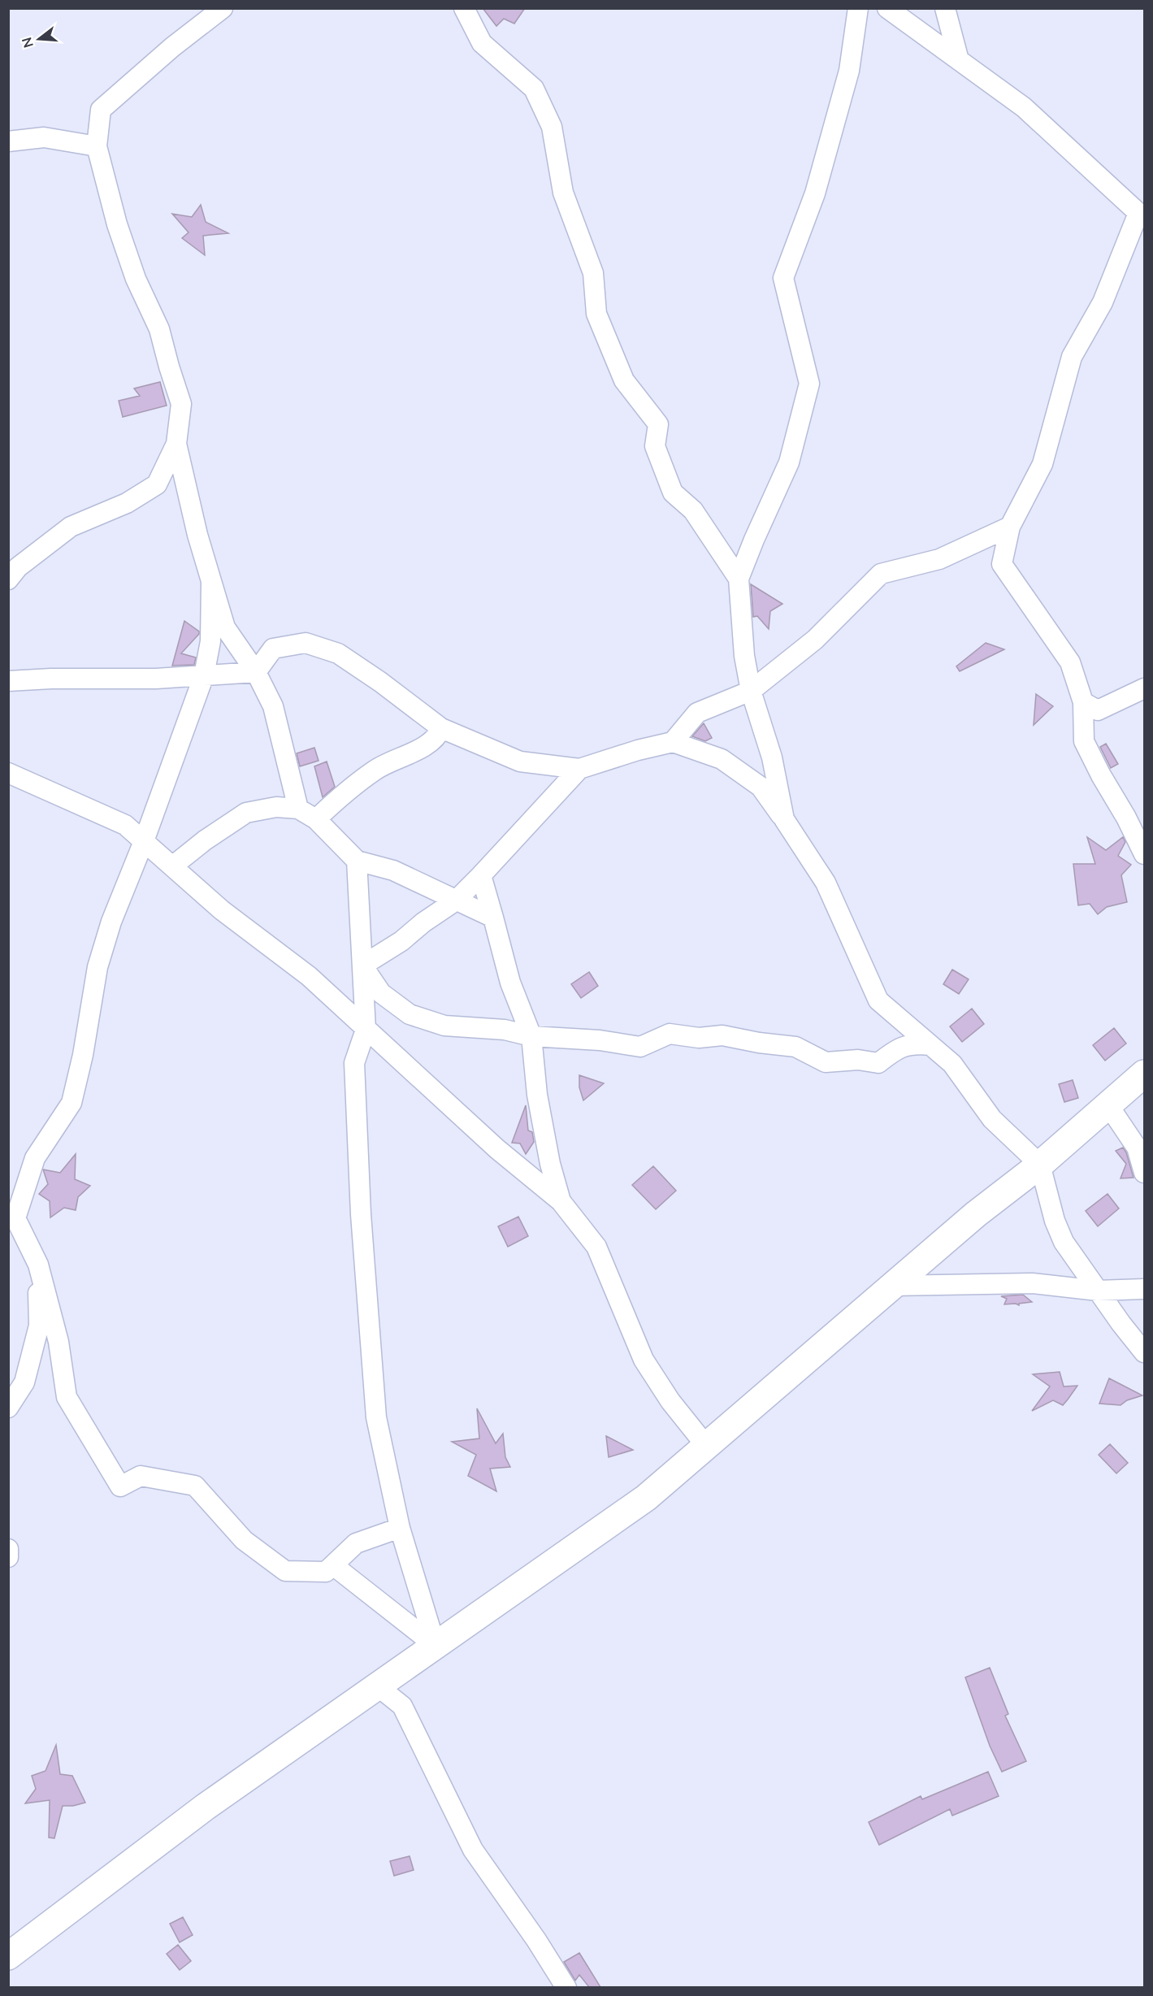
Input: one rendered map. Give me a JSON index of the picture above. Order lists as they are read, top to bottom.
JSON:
{
  "north": "left"
}
